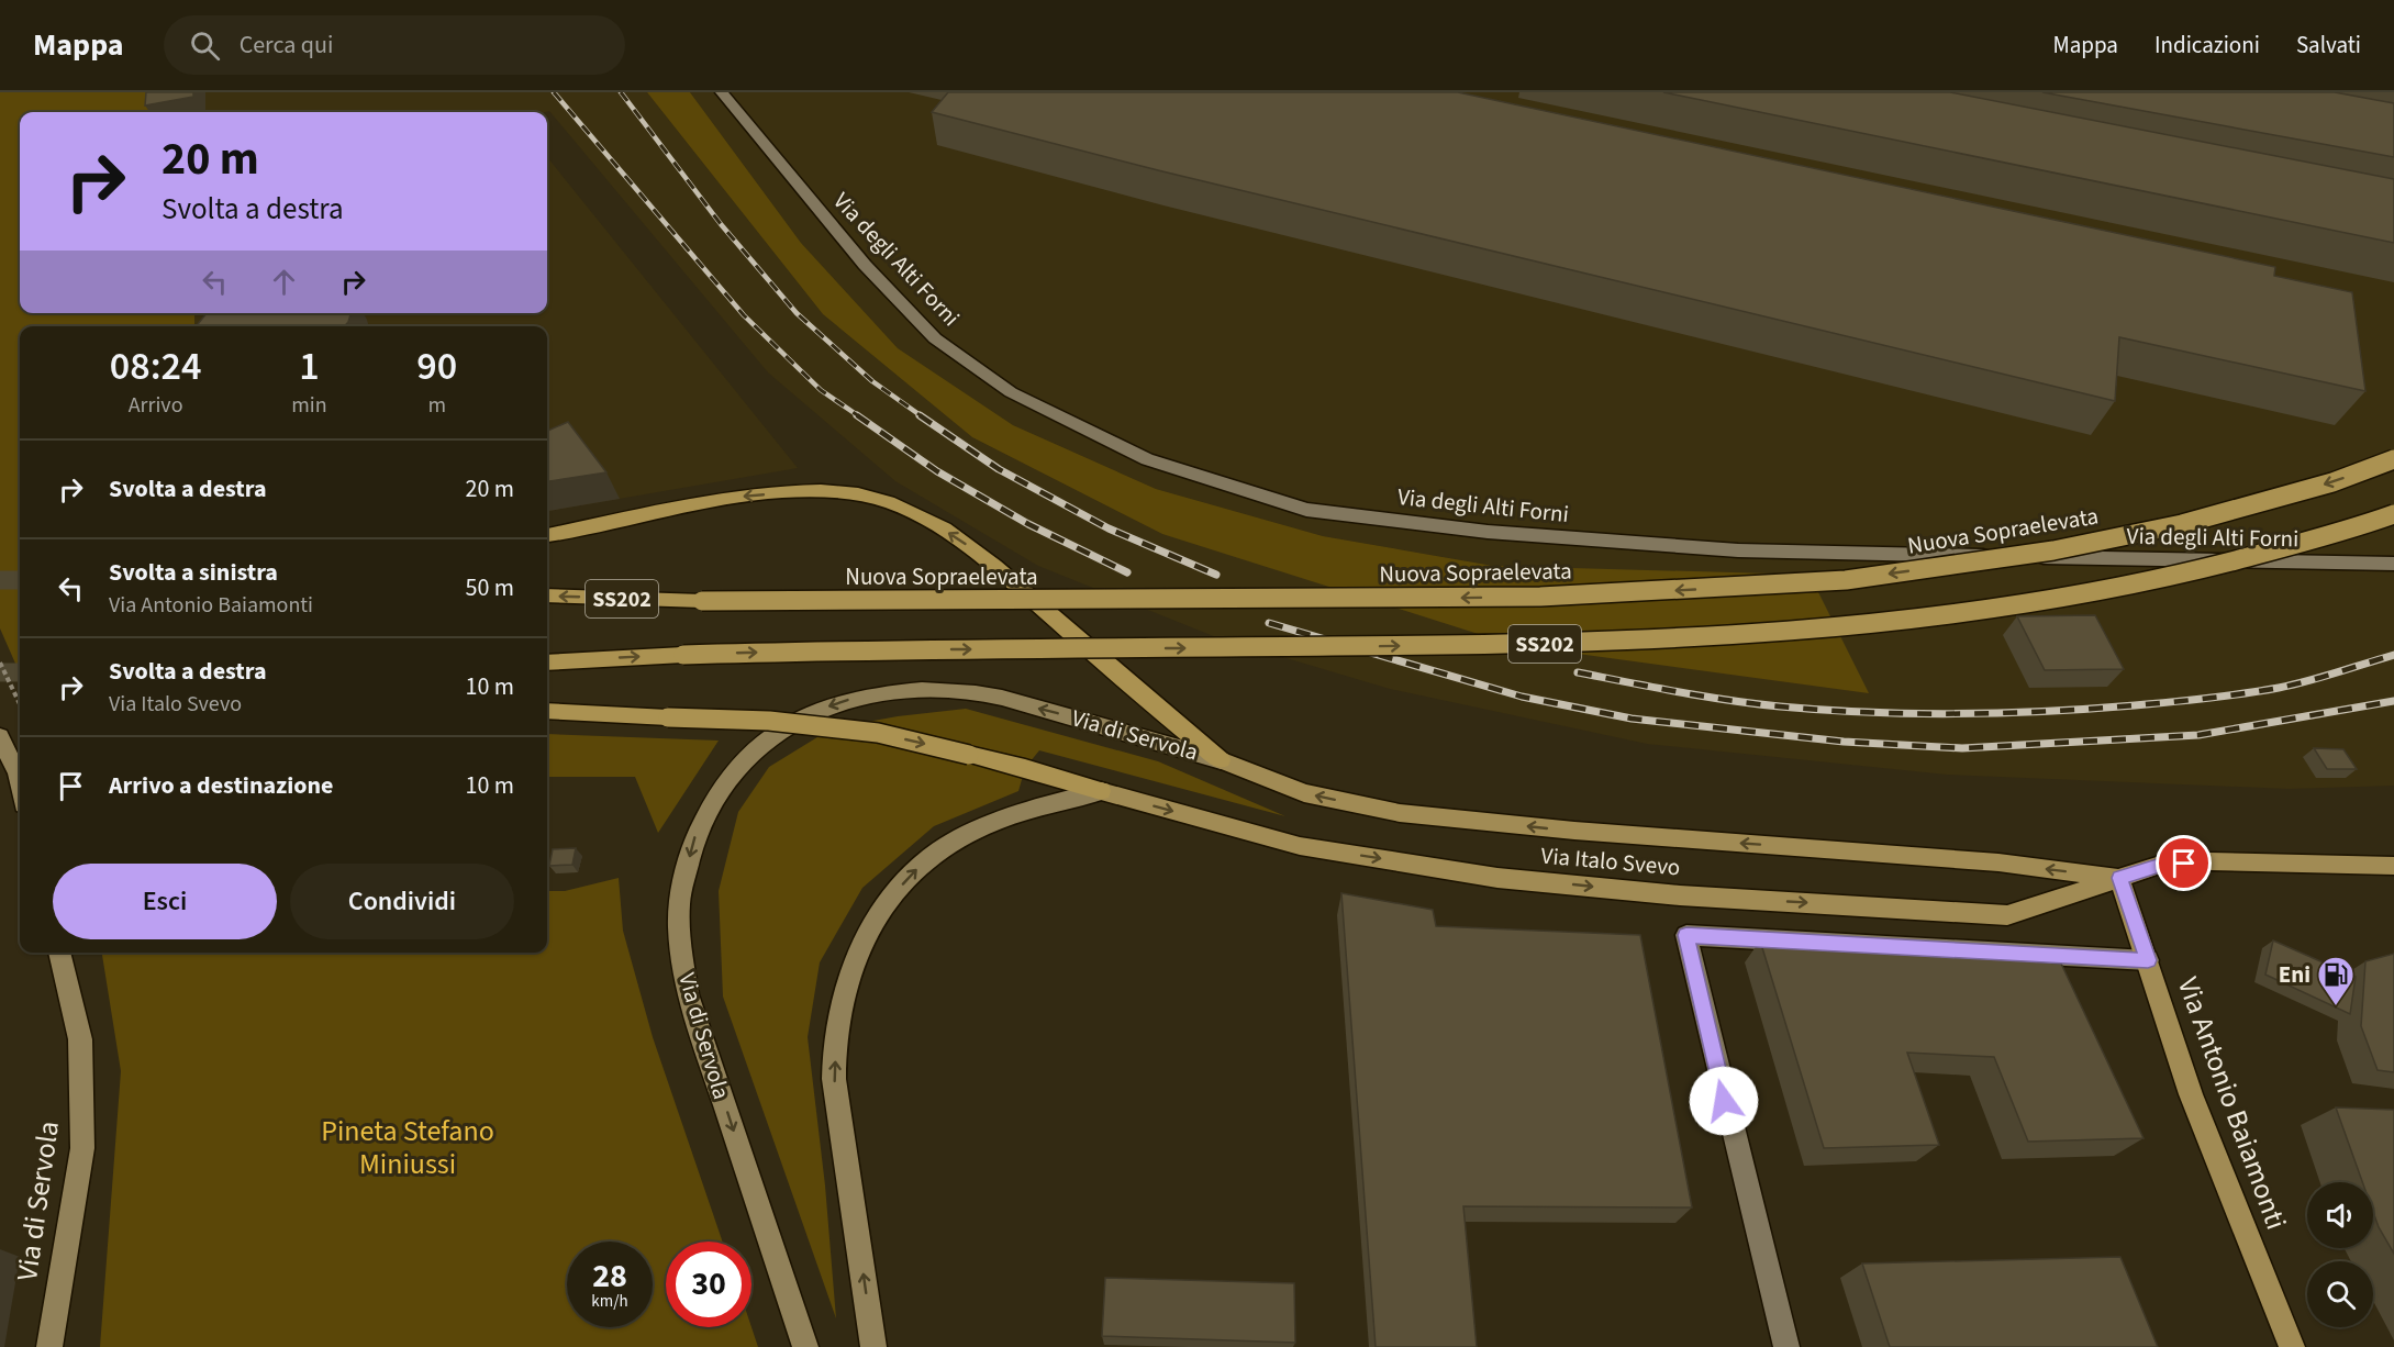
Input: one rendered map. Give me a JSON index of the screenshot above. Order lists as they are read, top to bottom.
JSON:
{
  "streets": {
    "highway": ["Nuova Sopraelevata", "SS202"],
    "main road": ["Via di Servola", "Via Italo Svevo", "Via Antonio Baiamonti"],
    "street": ["Via degli Alti Forni"]
  },
  "crossings": [
    ["Via di Servola", "Via Italo Svevo"],
    ["Via Italo Svevo", "Via Antonio Baiamonti"]
  ],
  "parks": ["Pineta Stefano Miniussi"],
  "places": {
    "fuel station": ["Eni"]
  },
  "page": {
    "header": "Mappa",
    "search": "Cerca qui",
    "nav": ["Mappa", "Indicazioni", "Salvati"],
    "turn": ["20 m", "Svolta a destra"],
    "eta": [
      "08:24",
      "Arrivo",
      "1",
      "min",
      "90",
      "m"
    ],
    "list": [
      {
        "name": "Svolta a destra",
        "value": "20 m"
      },
      {
        "name": "Svolta a sinistra",
        "note": "Via Antonio Baiamonti",
        "value": "50 m"
      },
      {
        "name": "Svolta a destra",
        "note": "Via Italo Svevo",
        "value": "10 m"
      },
      {
        "name": "Arrivo a destinazione",
        "value": "10 m"
      }
    ],
    "buttons": ["Esci", "Condividi"],
    "speed": "28 km/h",
    "limit": "30"
  }
}
